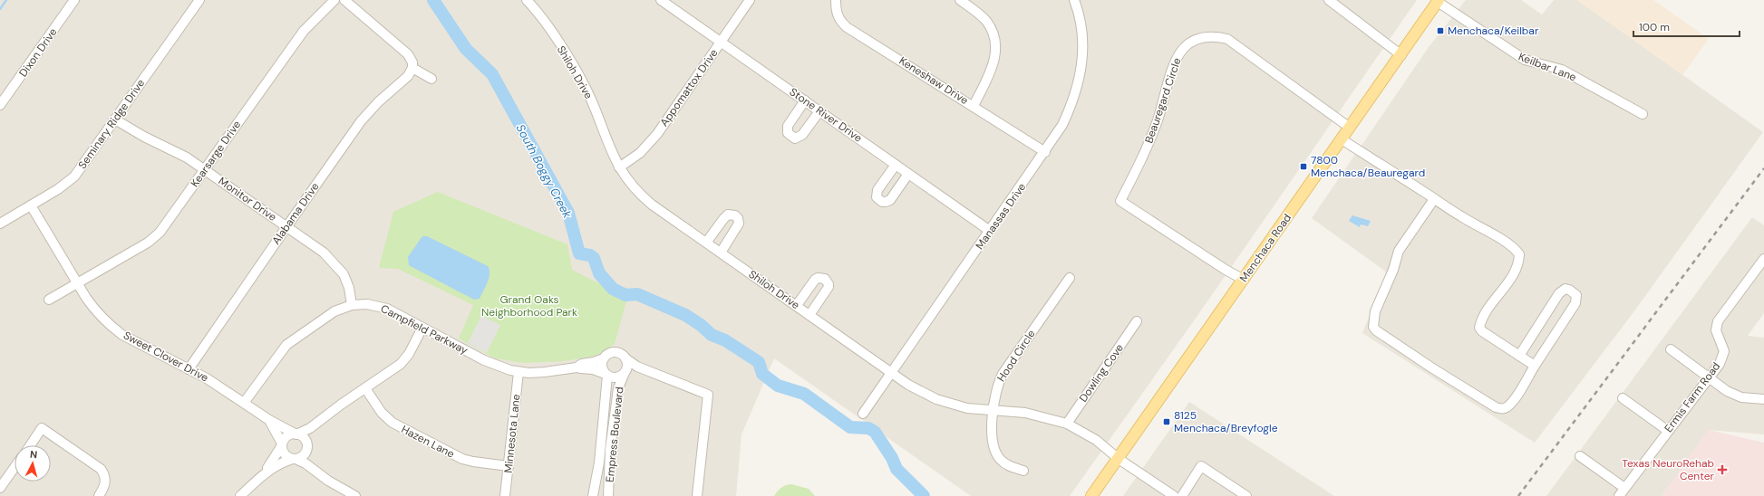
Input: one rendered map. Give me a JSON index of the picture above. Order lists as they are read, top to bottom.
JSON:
{
  "streets": {
    "main road": ["Menchaca Road"],
    "street": [
      "Dixon Drive",
      "Keilbar Lane",
      "Shiloh Drive",
      "Keneshaw Drive",
      "Appomattox Drive",
      "Beauregard Circle",
      "Stone River Drive",
      "Seminary Ridge Drive",
      "Kearsarge Drive",
      "Monitor Drive",
      "Alabama Drive",
      "Manassas Drive",
      "Campfield Parkway",
      "Hood Circle",
      "Sweet Clover Drive",
      "Dowling Cove",
      "Ermis Farm Road",
      "Minnesota Lane",
      "Empress Boulevard",
      "Hazen Lane"
    ]
  },
  "crossings": [
    ["Keilbar Lane", "Menchaca Road"],
    ["Shiloh Drive", "Appomattox Drive"],
    ["Shiloh Drive", "Manassas Drive"],
    ["Shiloh Drive", "Menchaca Road"],
    ["Shiloh Drive", "Hood Circle"],
    ["Shiloh Drive", "Dowling Cove"],
    ["Keneshaw Drive", "Manassas Drive"],
    ["Appomattox Drive", "Stone River Drive"],
    ["Beauregard Circle", "Menchaca Road"],
    ["Stone River Drive", "Manassas Drive"],
    ["Seminary Ridge Drive", "Monitor Drive"],
    ["Seminary Ridge Drive", "Sweet Clover Drive"],
    ["Kearsarge Drive", "Monitor Drive"],
    ["Kearsarge Drive", "Sweet Clover Drive"],
    ["Monitor Drive", "Alabama Drive"],
    ["Monitor Drive", "Campfield Parkway"],
    ["Alabama Drive", "Sweet Clover Drive"],
    ["Campfield Parkway", "Sweet Clover Drive"],
    ["Campfield Parkway", "Minnesota Lane"],
    ["Campfield Parkway", "Empress Boulevard"],
    ["Minnesota Lane", "Hazen Lane"]
  ],
  "water": ["South Boggy Creek"],
  "parks": ["Grand Oaks Neighborhood Park"],
  "places": {
    "transit": ["Menchaca/Keilbar", "7800 Menchaca/Beauregard", "8125 Menchaca/Breyfogle"],
    "health": ["Texas NeuroRehab Center"]
  },
  "scale_bar": "100 m",
  "north": "top"
}
